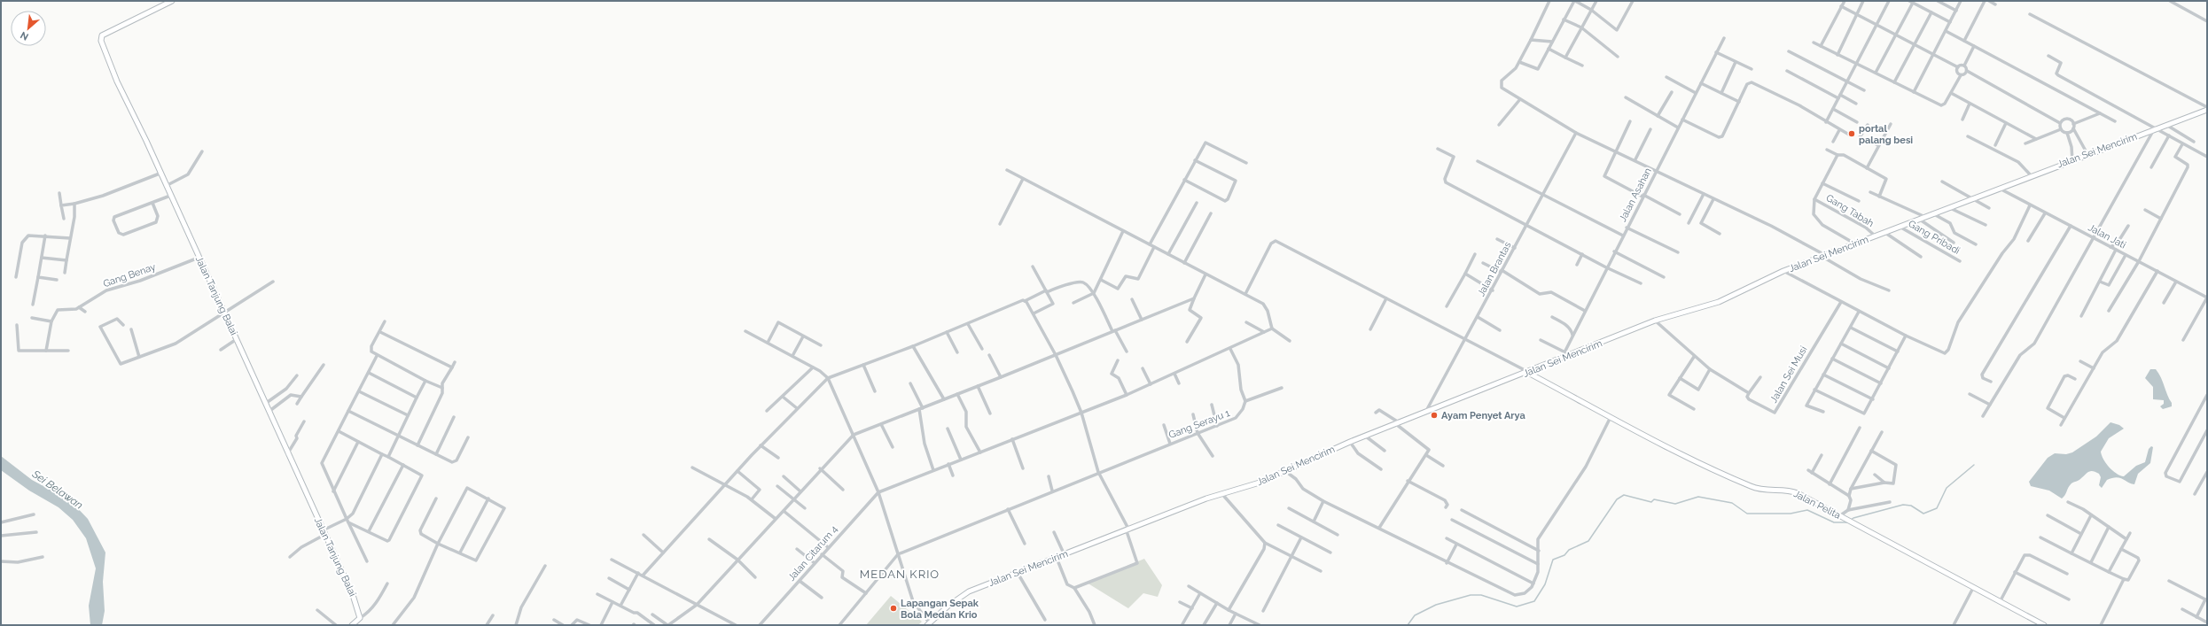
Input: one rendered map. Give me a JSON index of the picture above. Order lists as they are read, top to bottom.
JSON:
{
  "streets": {
    "street": [
      "Jalan Sei Mencirim",
      "Jalan Asahan",
      "Gang Tabah",
      "Jalan Jati",
      "Gang Pribadi",
      "Jalan Brantas",
      "Gang Benay",
      "Jalan Tanjung Balai",
      "Jalan Sei Musi",
      "Gang Serayu 1",
      "Jalan Pelita",
      "Jalan Citarum 4"
    ]
  },
  "crossings": [
    ["Jalan Sei Mencirim", "Jalan Asahan"],
    ["Jalan Sei Mencirim", "Gang Tabah"],
    ["Jalan Sei Mencirim", "Jalan Jati"],
    ["Jalan Sei Mencirim", "Gang Pribadi"],
    ["Jalan Sei Mencirim", "Jalan Brantas"],
    ["Jalan Sei Mencirim", "Jalan Sei Musi"],
    ["Jalan Sei Mencirim", "Jalan Pelita"],
    ["Gang Benay", "Jalan Tanjung Balai"]
  ],
  "districts": ["MEDAN KRIO"],
  "water": ["Sei Belawan"],
  "places": ["portal palang besi", "Ayam Penyet Arya", "Lapangan Sepak Bola Medan Krio"],
  "north": "bottom left"
}
